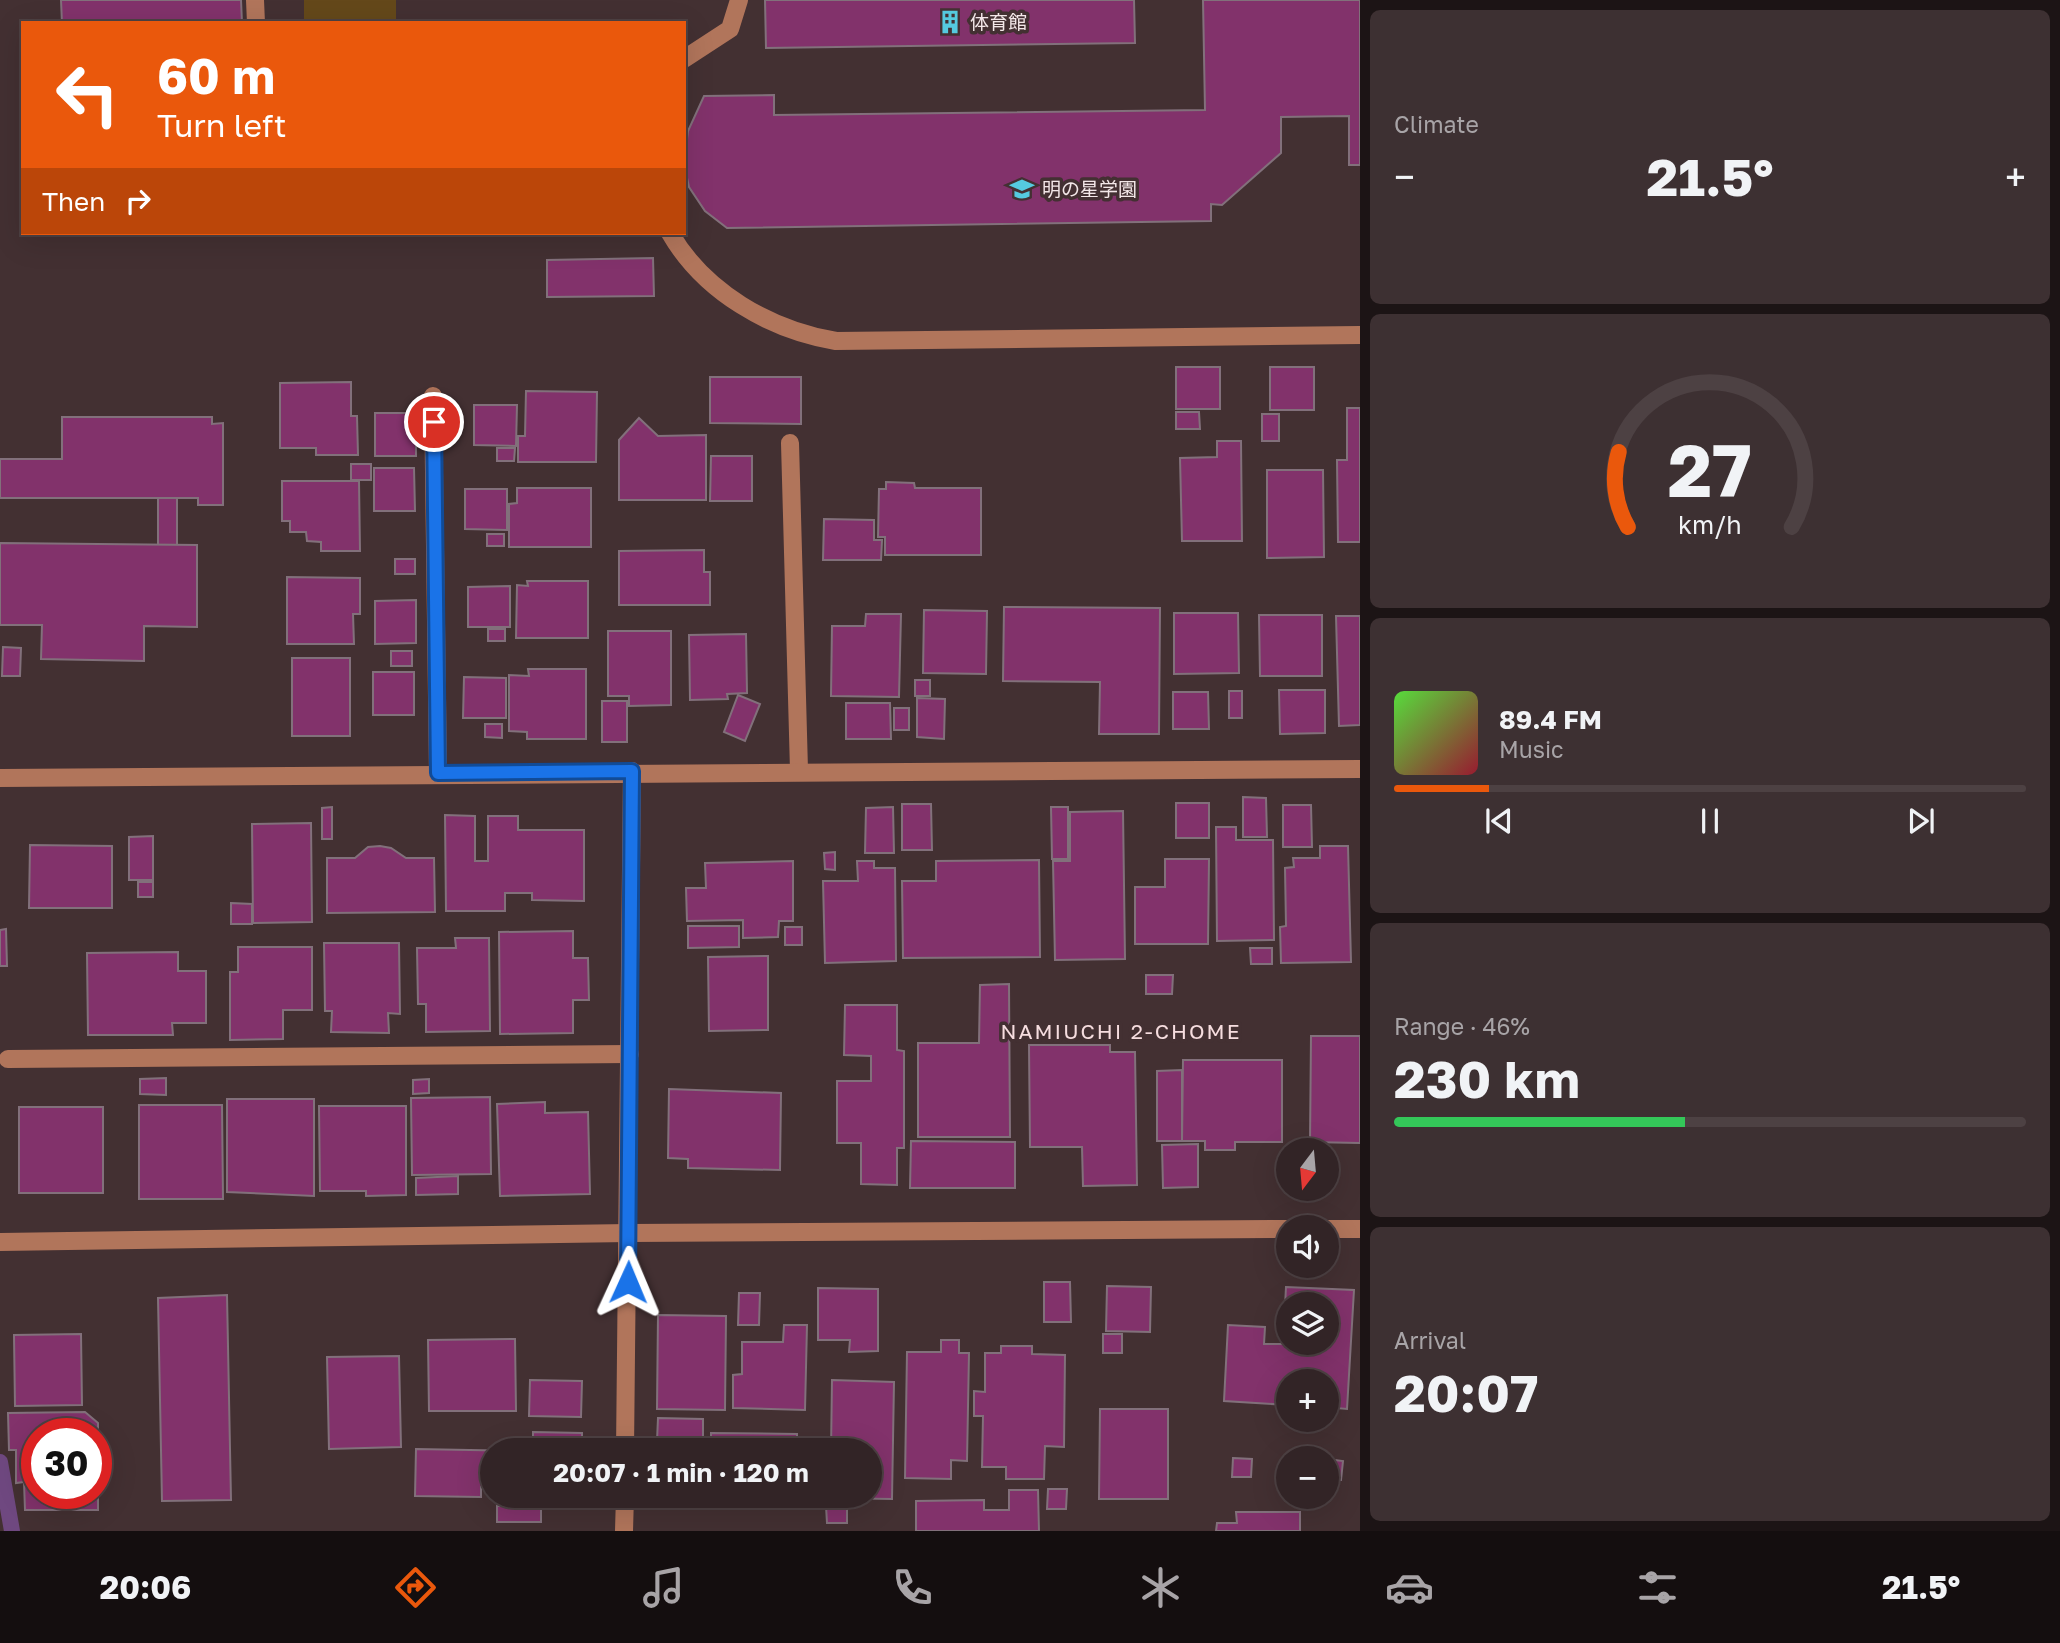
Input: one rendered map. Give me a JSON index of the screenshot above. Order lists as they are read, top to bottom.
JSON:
{
  "districts": ["NAMIUCHI 2-CHOME"],
  "places": {
    "building": ["体育館"],
    "school or university": ["明の星学園"]
  },
  "north": "bottom",
  "page": {
    "tile": [
      "Climate",
      ["Range · 46%", "230 km"],
      ["Arrival", "20:07"]
    ],
    "turn": ["60 m", "Turn left"],
    "heat": ["−", "21.5°", "+"],
    "then": "Then",
    "song": ["89.4 FM", "Music"],
    "map_buttons": ["+", "−"],
    "limit": "30",
    "trip": "20:07 · 1 min · 120 m",
    "tabs": ["20:06", "21.5°"],
    "gauge": ["27", "km/h"]
  }
}
